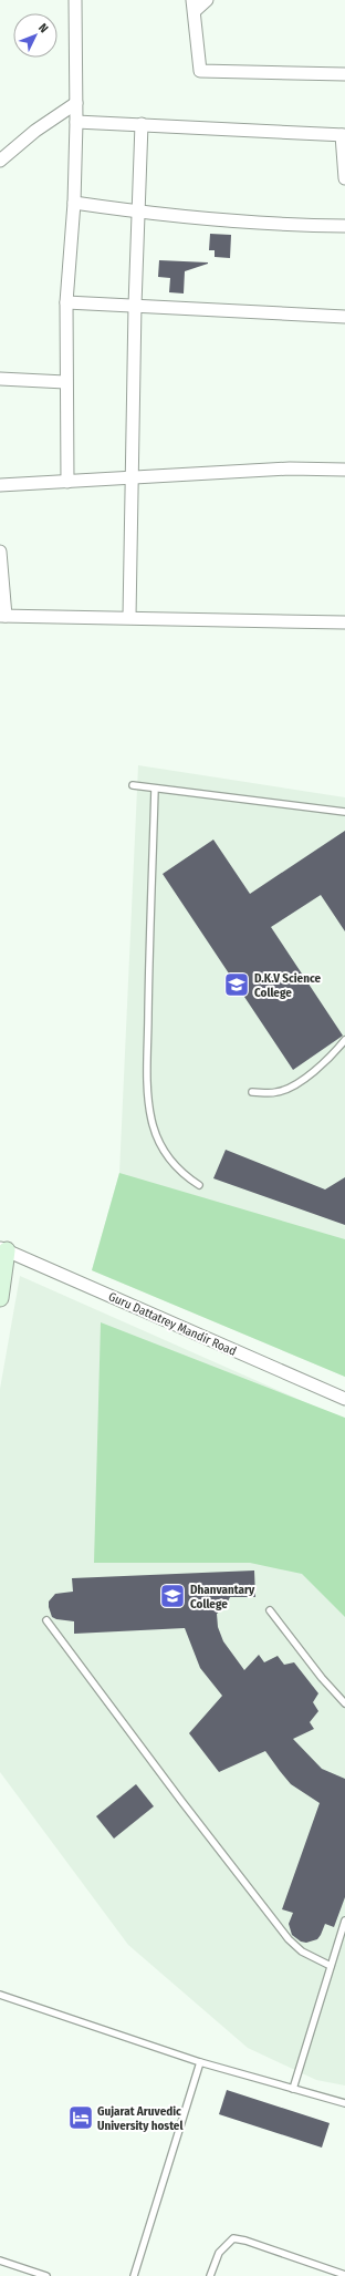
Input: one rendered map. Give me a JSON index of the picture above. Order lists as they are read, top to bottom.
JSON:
{
  "streets": {
    "street": ["Guru Dattatrey Mandir Road"]
  },
  "places": {
    "school or university": ["D.K.V Science College", "Dhanvantary College"],
    "hotel": ["Gujarat Aruvedic University hostel"]
  },
  "north": "top right"
}
